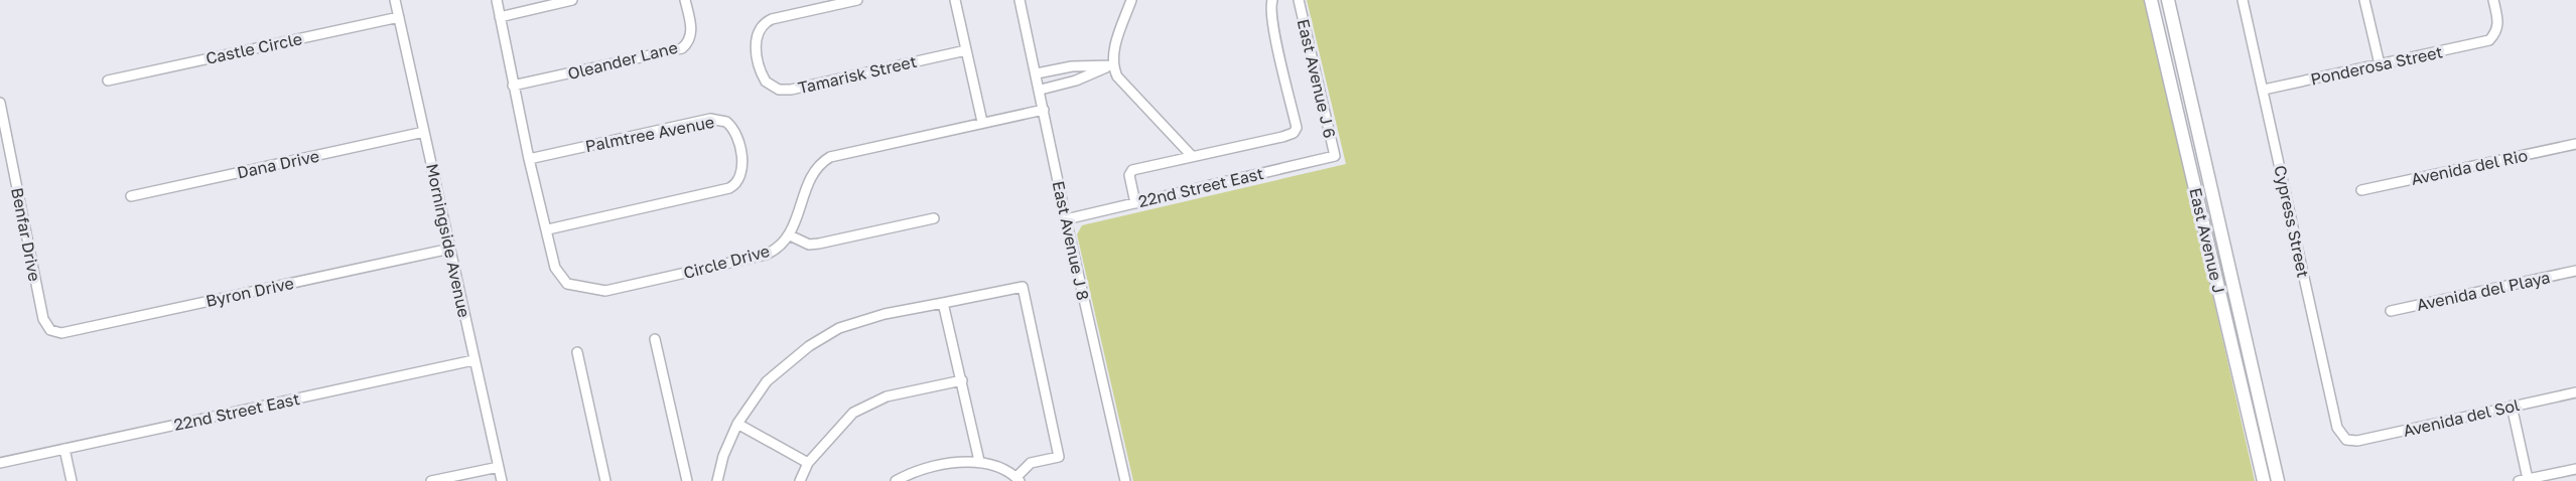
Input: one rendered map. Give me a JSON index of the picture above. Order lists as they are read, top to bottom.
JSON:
{
  "streets": {
    "main road": ["East Avenue J"],
    "street": [
      "Castle Circle",
      "Oleander Lane",
      "Ponderosa Street",
      "Tamarisk Street",
      "East Avenue J 6",
      "Palmtree Avenue",
      "Dana Drive",
      "Avenida del Rio",
      "22nd Street East",
      "Cypress Street",
      "Benfar Drive",
      "Morningside Avenue",
      "East Avenue J 8",
      "Circle Drive",
      "Avenida del Playa",
      "Byron Drive",
      "Avenida del Sol"
    ]
  },
  "crossings": [
    ["Castle Circle", "Morningside Avenue"],
    ["Ponderosa Street", "Cypress Street"],
    ["East Avenue J 6", "22nd Street East"],
    ["Palmtree Avenue", "Circle Drive"],
    ["Dana Drive", "Morningside Avenue"],
    ["22nd Street East", "Morningside Avenue"],
    ["22nd Street East", "East Avenue J 8"],
    ["Cypress Street", "Avenida del Sol"],
    ["Benfar Drive", "Byron Drive"],
    ["Morningside Avenue", "Byron Drive"],
    ["East Avenue J 8", "Circle Drive"]
  ]
}
